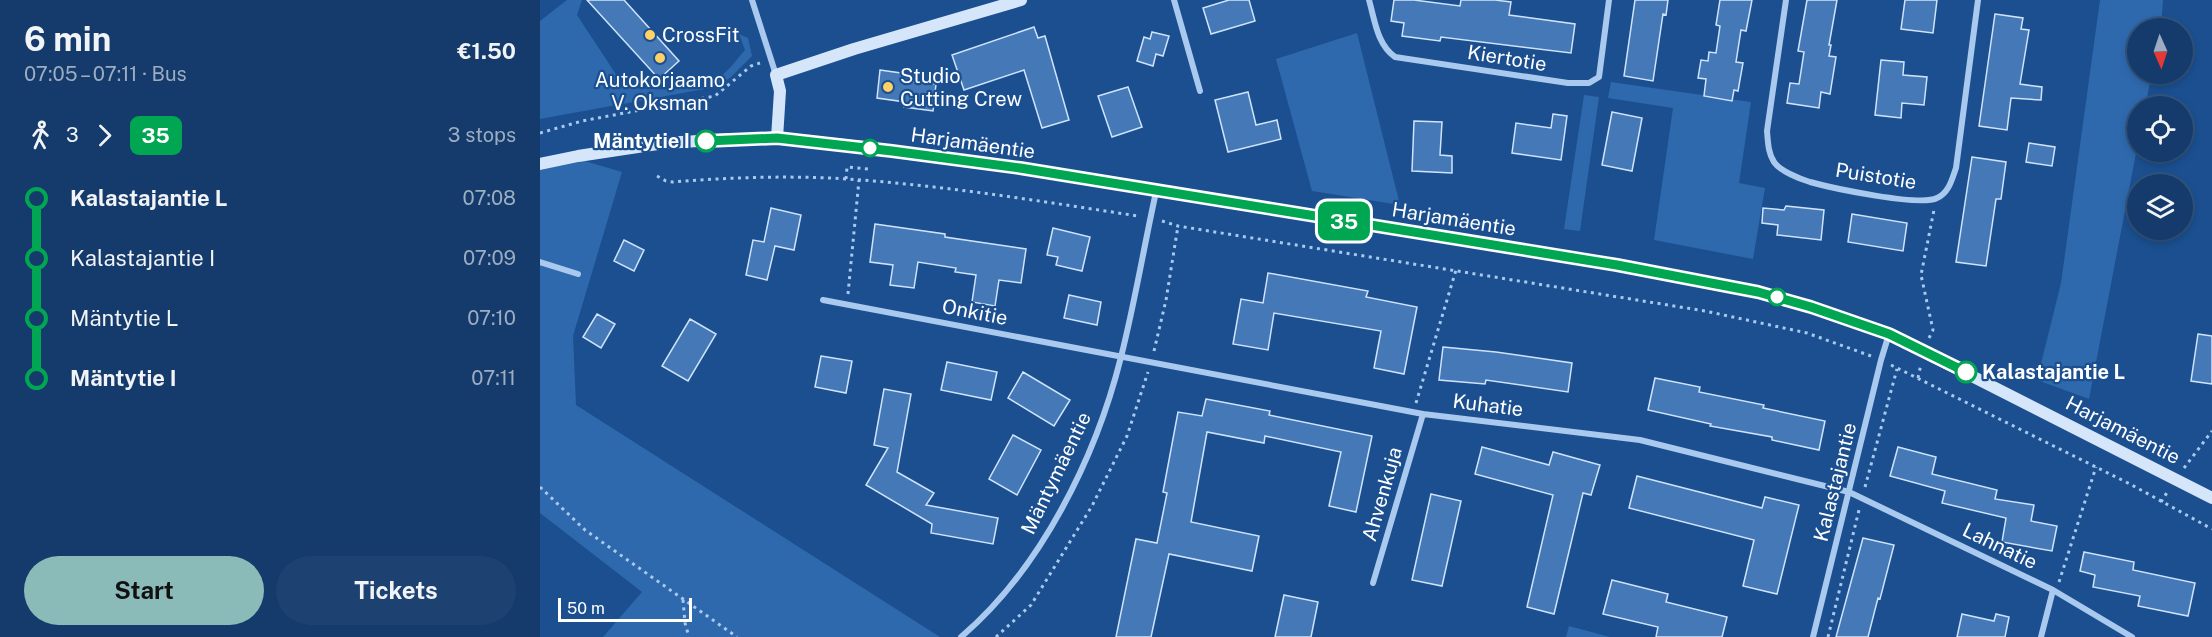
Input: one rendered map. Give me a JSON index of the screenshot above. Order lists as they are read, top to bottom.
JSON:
{
  "streets": {
    "street": [
      "Kiertotie",
      "Harjamäentie",
      "Puistotie",
      "Onkitie",
      "Kuhatie",
      "Mäntymäentie",
      "Kalastajantie",
      "Ahvenkuja",
      "Lahnatie"
    ]
  },
  "crossings": [
    ["Harjamäentie", "Mäntymäentie"],
    ["Harjamäentie", "Kalastajantie"],
    ["Onkitie", "Kuhatie"],
    ["Onkitie", "Mäntymäentie"],
    ["Kuhatie", "Mäntymäentie"],
    ["Kuhatie", "Kalastajantie"],
    ["Kuhatie", "Ahvenkuja"],
    ["Kuhatie", "Lahnatie"],
    ["Kalastajantie", "Lahnatie"]
  ],
  "places": [
    "CrossFit",
    "Autokorjaamo V. Oksman",
    "Studio Cutting Crew",
    "Mäntytie I",
    "Kalastajantie L"
  ],
  "lines": ["bus line 35"],
  "scale_bar": "50 m",
  "north": "bottom",
  "page": {
    "heading": ["6 min", "07:05 – 07:11 · Bus", "€1.50"],
    "on_map": "35",
    "legs": ["3", "35", "3 stops"],
    "list": [
      {
        "name": "Kalastajantie L",
        "value": "07:08"
      },
      {
        "name": "Kalastajantie I",
        "value": "07:09"
      },
      {
        "name": "Mäntytie L",
        "value": "07:10"
      },
      {
        "name": "Mäntytie I",
        "value": "07:11"
      }
    ],
    "buttons": ["Start", "Tickets"],
    "scale": "50 m"
  }
}
